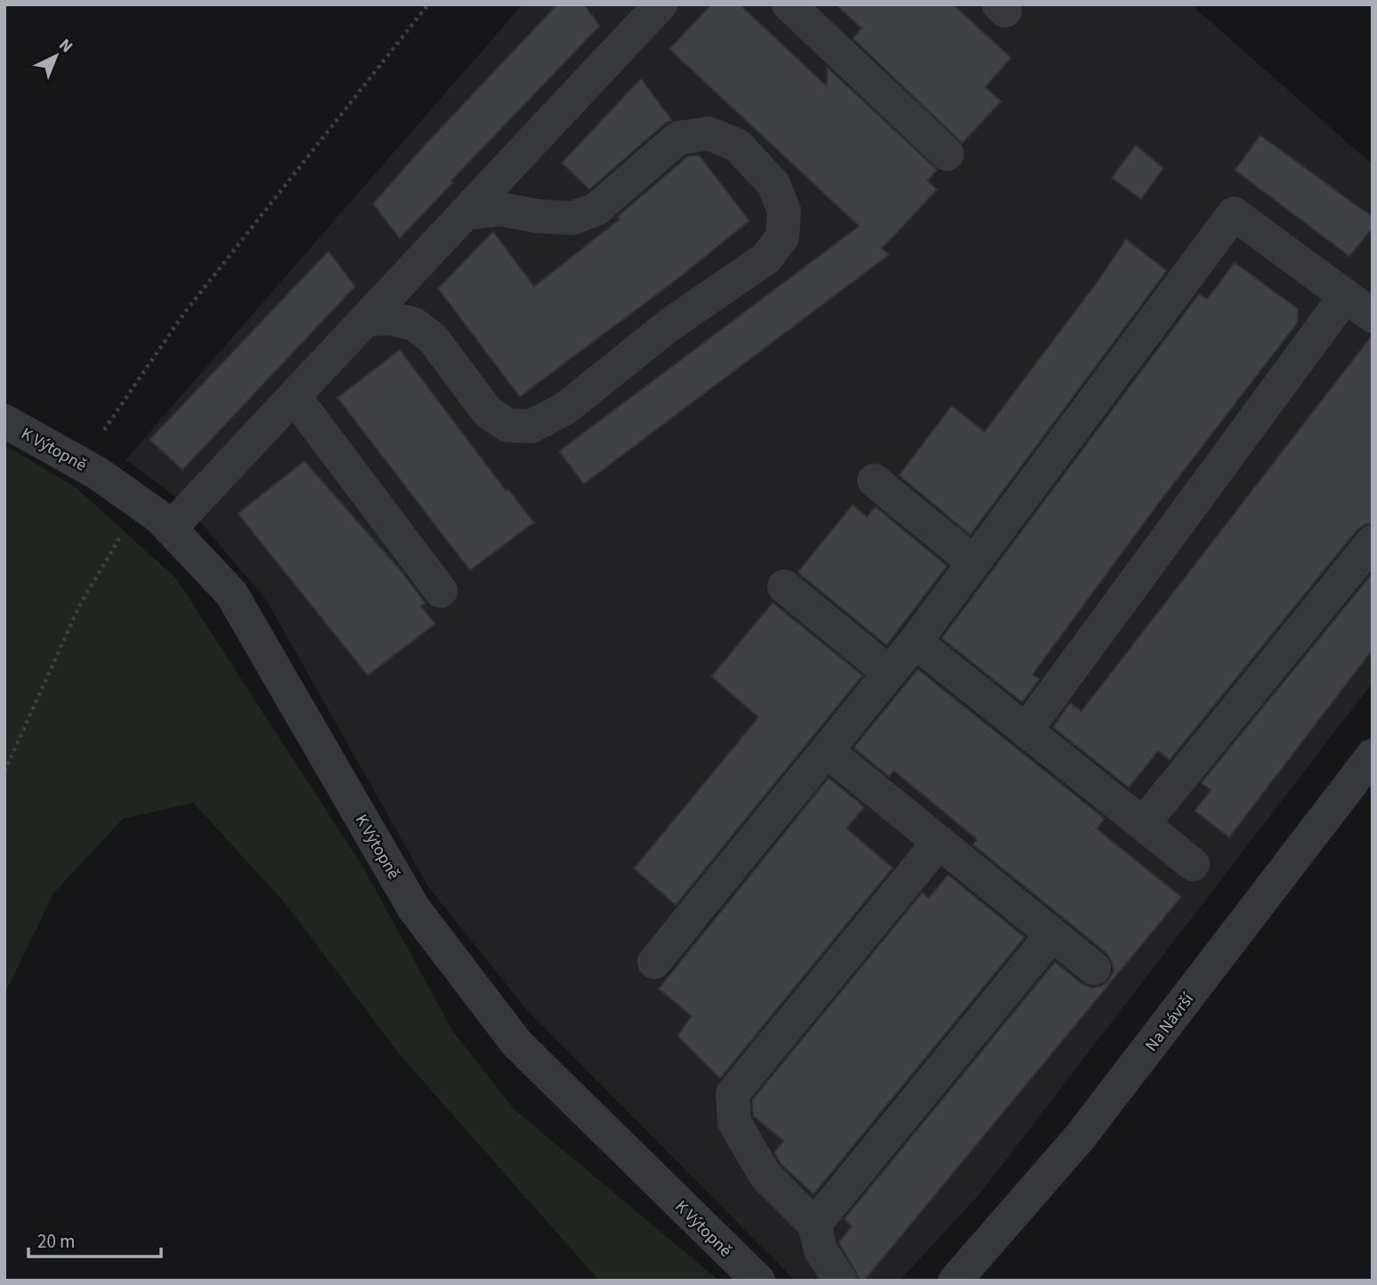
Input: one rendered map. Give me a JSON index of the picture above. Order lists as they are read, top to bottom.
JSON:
{
  "streets": {
    "street": ["K Výtopně", "Na Návrší"]
  },
  "scale_bar": "20 m",
  "north": "top right"
}
